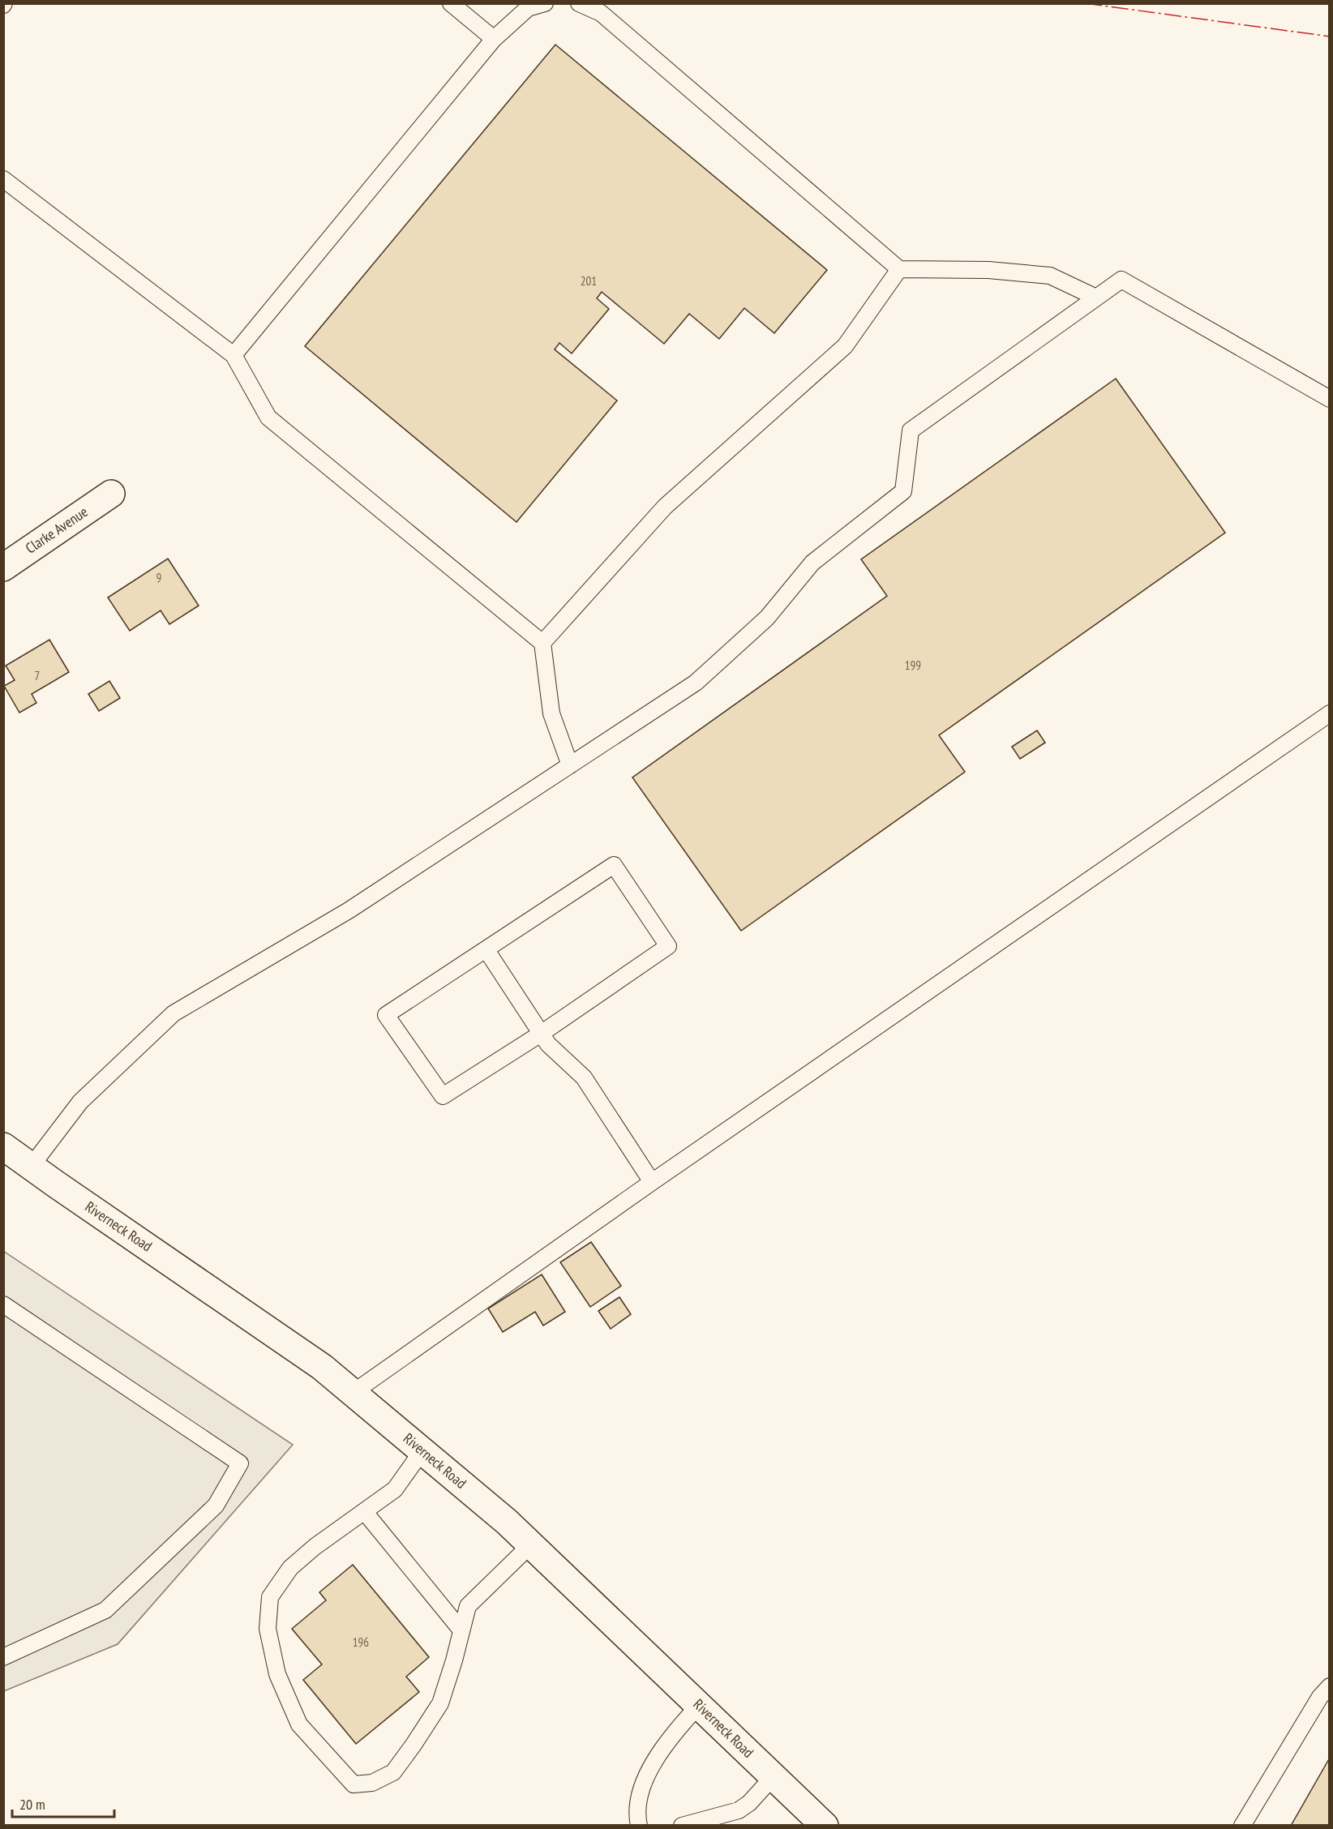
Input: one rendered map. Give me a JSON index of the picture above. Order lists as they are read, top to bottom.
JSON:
{
  "streets": {
    "main road": ["Clarke Avenue", "Riverneck Road"]
  },
  "house_numbers": [
    "201",
    "9",
    "199",
    "7",
    "196"
  ],
  "scale_bar": "20 m"
}
